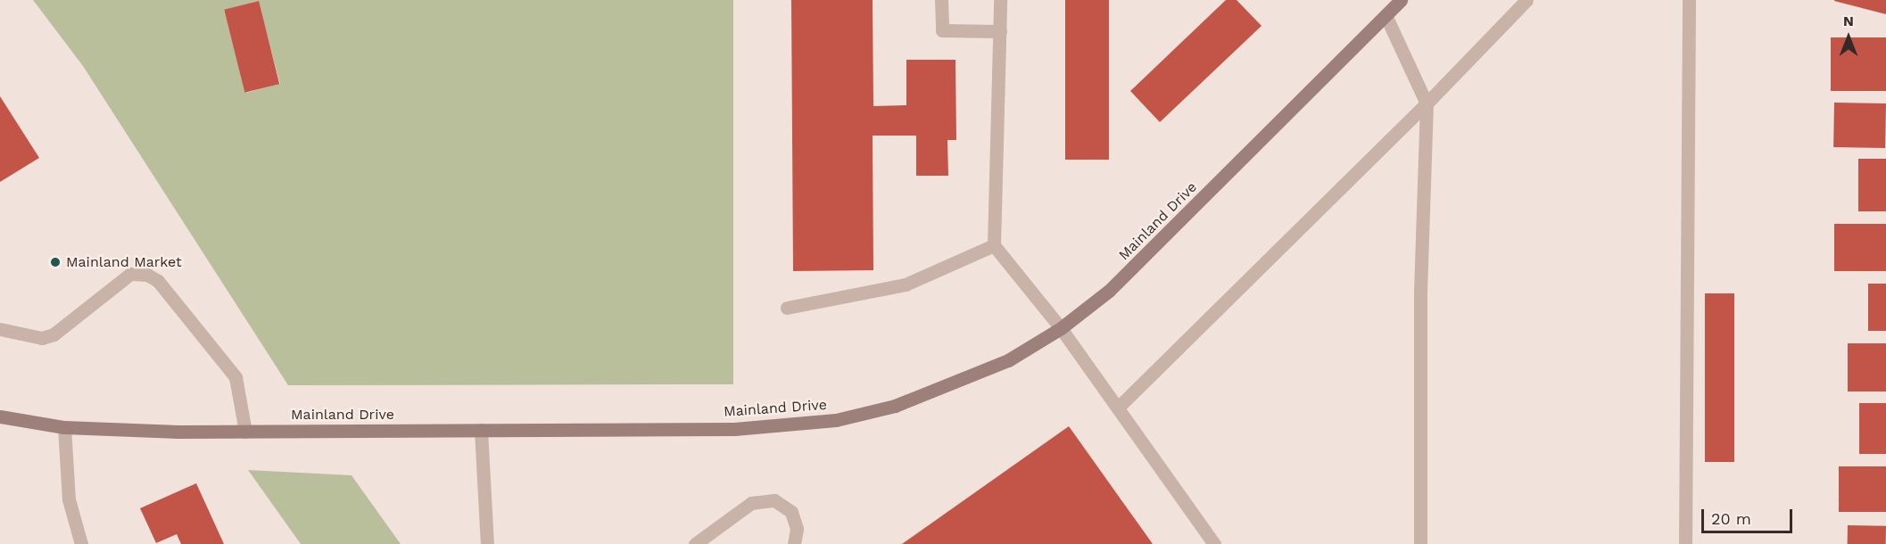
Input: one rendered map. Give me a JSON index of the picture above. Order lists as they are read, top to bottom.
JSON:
{
  "streets": {
    "main road": ["Mainland Drive"]
  },
  "places": ["Mainland Market"],
  "scale_bar": "20 m",
  "north": "top"
}
